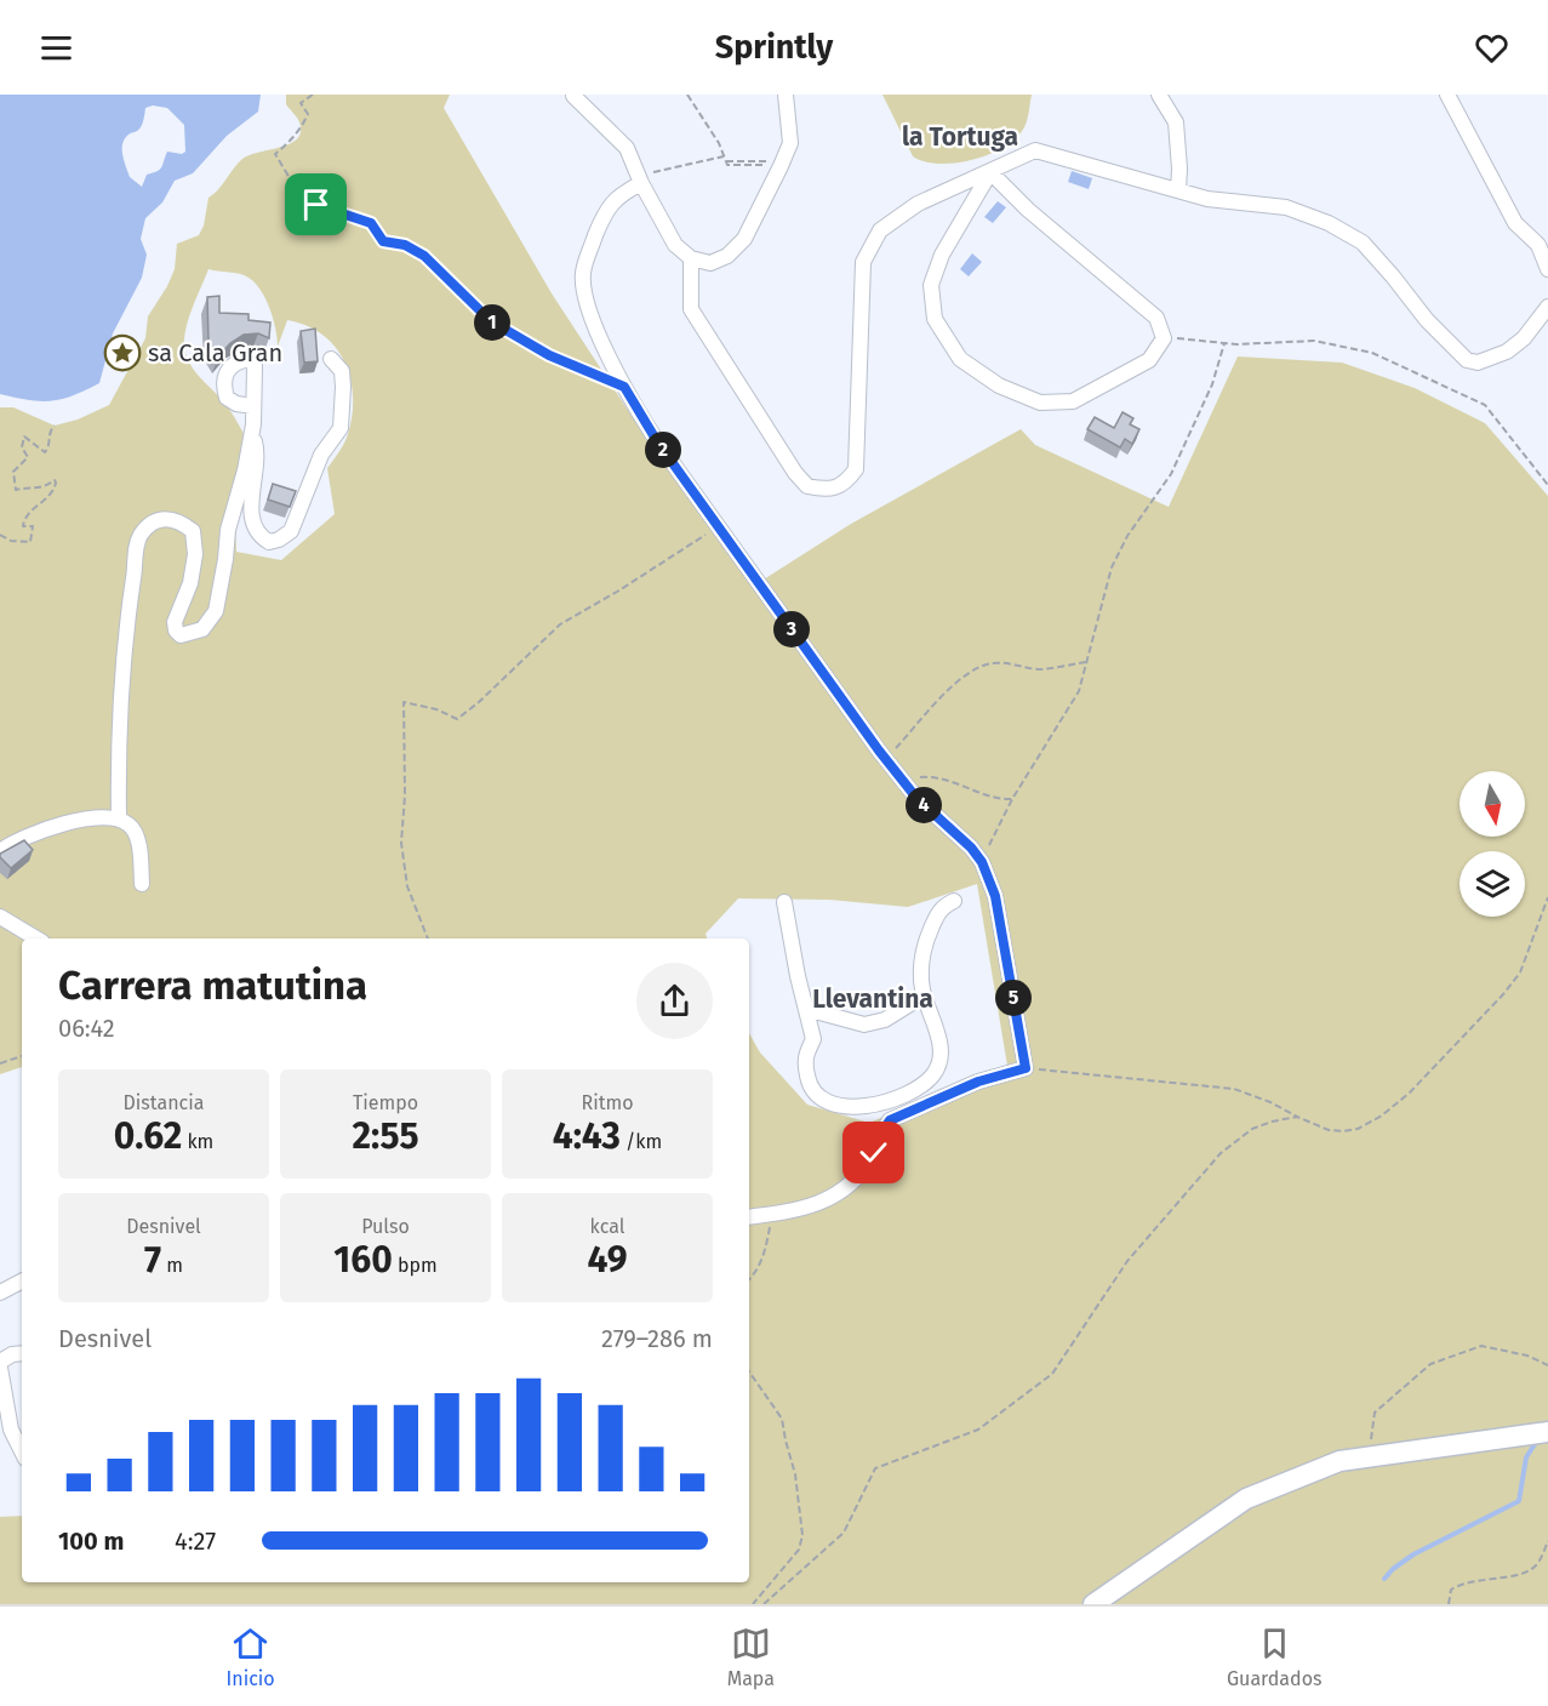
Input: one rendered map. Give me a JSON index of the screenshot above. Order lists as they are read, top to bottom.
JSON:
{
  "districts": ["la Tortuga", "Llevantina"],
  "places": {
    "place": ["sa Cala Gran"]
  },
  "north": "bottom",
  "page": {
    "header": "Sprintly",
    "pins": [
      "1",
      "2",
      "3",
      "4",
      "5"
    ],
    "heading": ["Carrera matutina", "06:42"],
    "stats": [
      ["Distancia", "0.62 km"],
      ["Tiempo", "2:55"],
      ["Ritmo", "4:43 /km"],
      ["Desnivel", "7 m"],
      ["Pulso", "160 bpm"],
      ["kcal", "49"]
    ],
    "chart": ["Desnivel", "279–286 m"],
    "list": [
      {
        "name": "100 m",
        "note": "4:27"
      }
    ],
    "tabs": ["Inicio", "Mapa", "Guardados"]
  }
}
